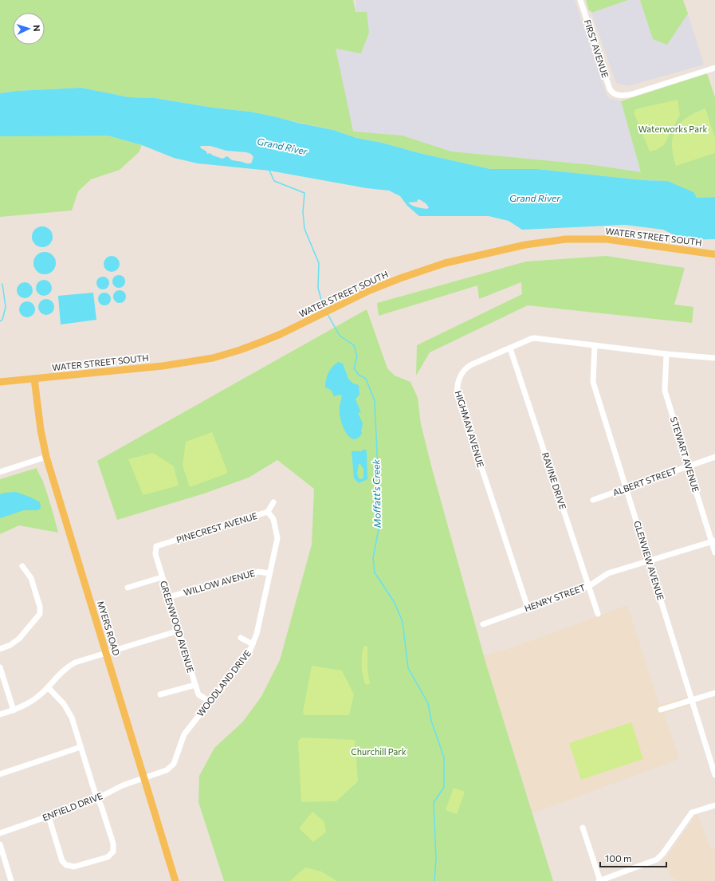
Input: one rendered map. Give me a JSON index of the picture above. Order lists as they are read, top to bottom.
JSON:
{
  "streets": {
    "main road": ["WATER STREET SOUTH", "MYERS ROAD"],
    "street": [
      "FIRST AVENUE",
      "HIGHMAN AVENUE",
      "STEWART AVENUE",
      "RAVINE DRIVE",
      "ALBERT STREET",
      "PINECREST AVENUE",
      "GLENVIEW AVENUE",
      "WILLOW AVENUE",
      "HENRY STREET",
      "GREENWOOD AVENUE",
      "WOODLAND DRIVE",
      "ENFIELD DRIVE"
    ]
  },
  "crossings": [
    ["WATER STREET SOUTH", "MYERS ROAD"],
    ["HIGHMAN AVENUE", "STEWART AVENUE"],
    ["HIGHMAN AVENUE", "RAVINE DRIVE"],
    ["HIGHMAN AVENUE", "GLENVIEW AVENUE"],
    ["HIGHMAN AVENUE", "HENRY STREET"],
    ["STEWART AVENUE", "ALBERT STREET"],
    ["STEWART AVENUE", "HENRY STREET"],
    ["RAVINE DRIVE", "HENRY STREET"],
    ["ALBERT STREET", "GLENVIEW AVENUE"],
    ["PINECREST AVENUE", "GREENWOOD AVENUE"],
    ["PINECREST AVENUE", "WOODLAND DRIVE"],
    ["GLENVIEW AVENUE", "HENRY STREET"],
    ["WILLOW AVENUE", "GREENWOOD AVENUE"],
    ["WILLOW AVENUE", "WOODLAND DRIVE"],
    ["GREENWOOD AVENUE", "WOODLAND DRIVE"],
    ["MYERS ROAD", "WOODLAND DRIVE"],
    ["MYERS ROAD", "ENFIELD DRIVE"],
    ["WOODLAND DRIVE", "ENFIELD DRIVE"]
  ],
  "water": ["Grand River", "Moffatt's Creek"],
  "parks": ["Waterworks Park", "Churchill Park"],
  "scale_bar": "100 m",
  "north": "right"
}
